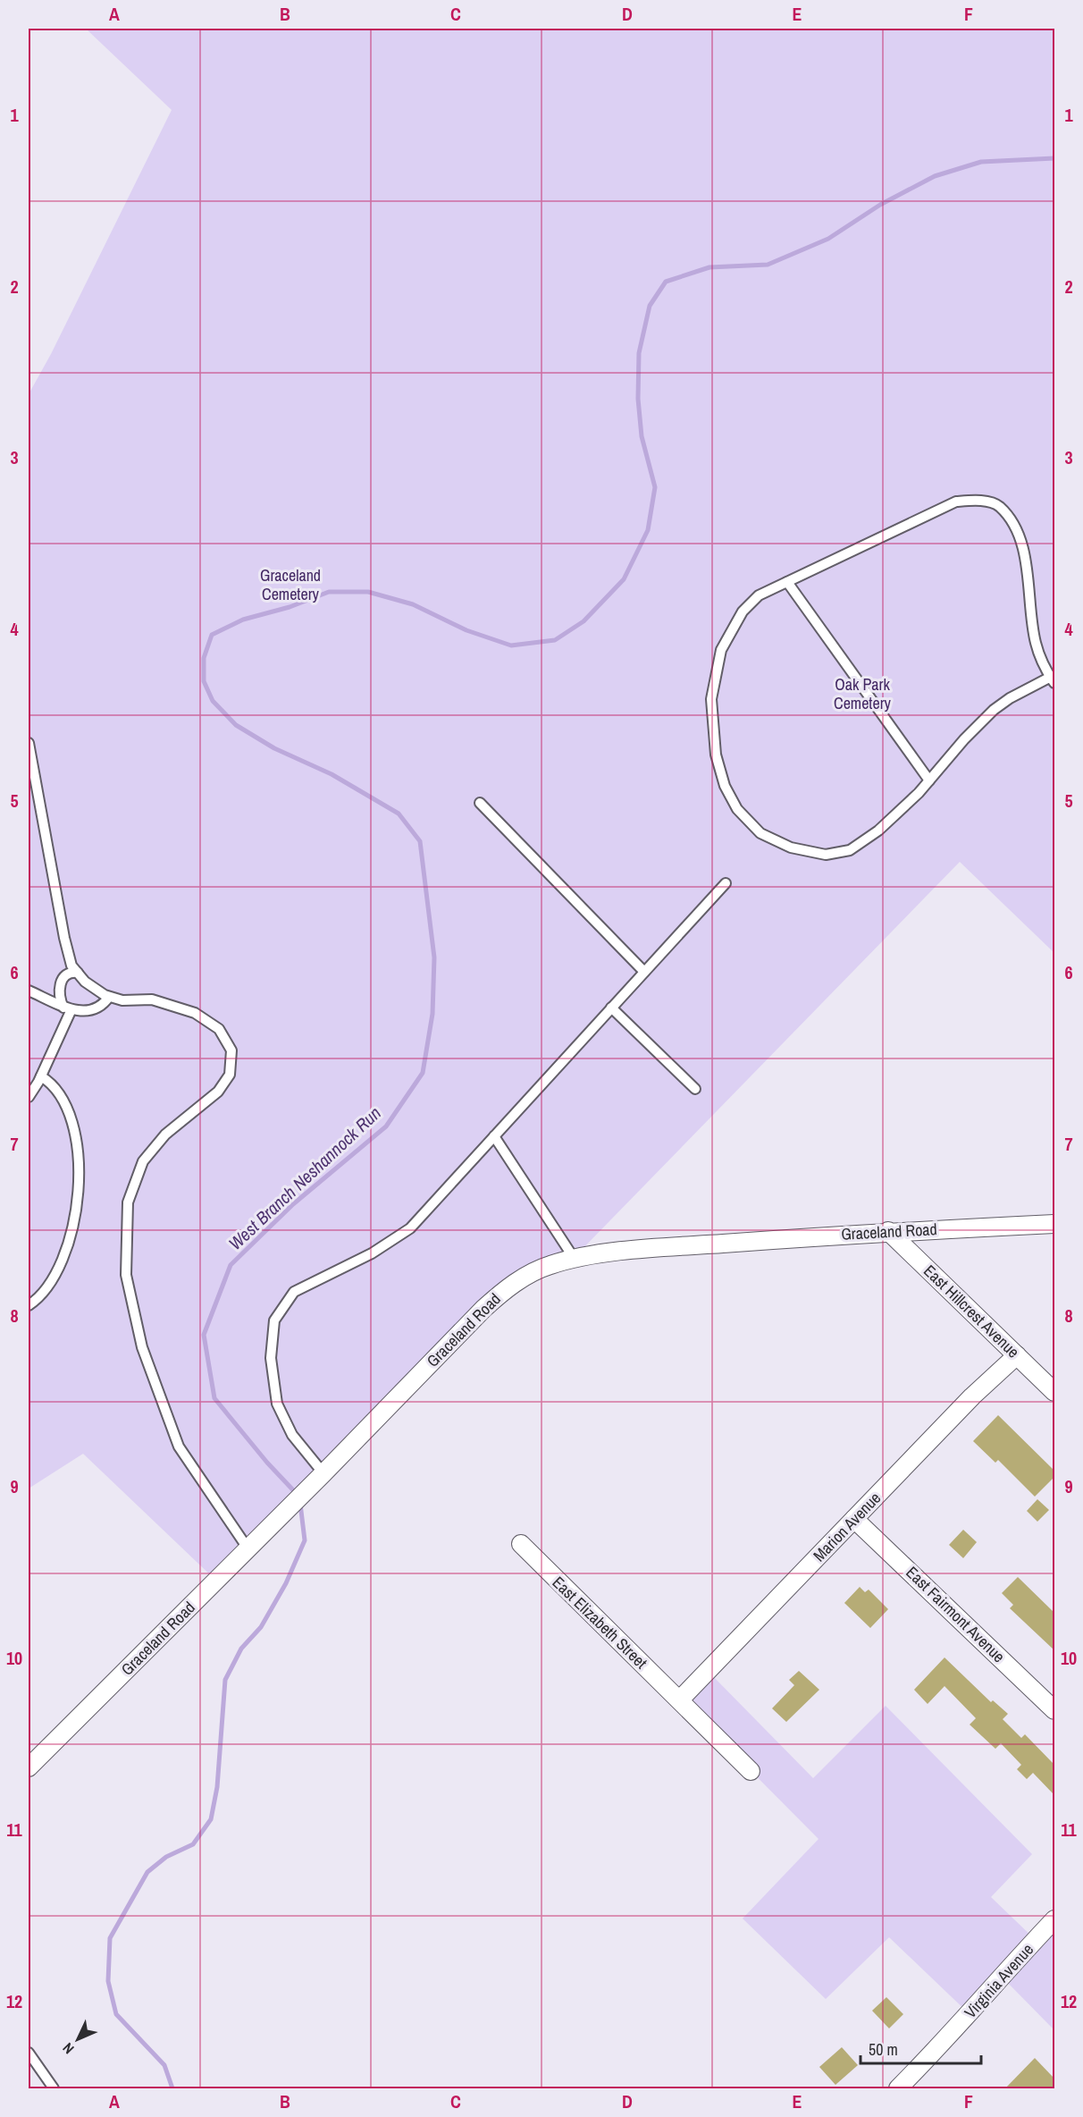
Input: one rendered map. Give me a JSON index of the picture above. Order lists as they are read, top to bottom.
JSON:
{
  "streets": {
    "street": [
      "Graceland Road",
      "East Hillcrest Avenue",
      "Marion Avenue",
      "East Fairmont Avenue",
      "East Elizabeth Street",
      "Virginia Avenue"
    ]
  },
  "crossings": [
    ["Graceland Road", "East Hillcrest Avenue"],
    ["East Hillcrest Avenue", "Marion Avenue"],
    ["Marion Avenue", "East Fairmont Avenue"],
    ["Marion Avenue", "East Elizabeth Street"]
  ],
  "water": ["West Branch Neshannock Run"],
  "parks": ["Graceland Cemetery", "Oak Park Cemetery"],
  "scale_bar": "50 m",
  "north": "bottom left",
  "grid": {
    "columns": [
      "A",
      "B",
      "C",
      "D",
      "E",
      "F"
    ],
    "rows": [
      "1",
      "2",
      "3",
      "4",
      "5",
      "6",
      "7",
      "8",
      "9",
      "10",
      "11",
      "12"
    ]
  }
}
